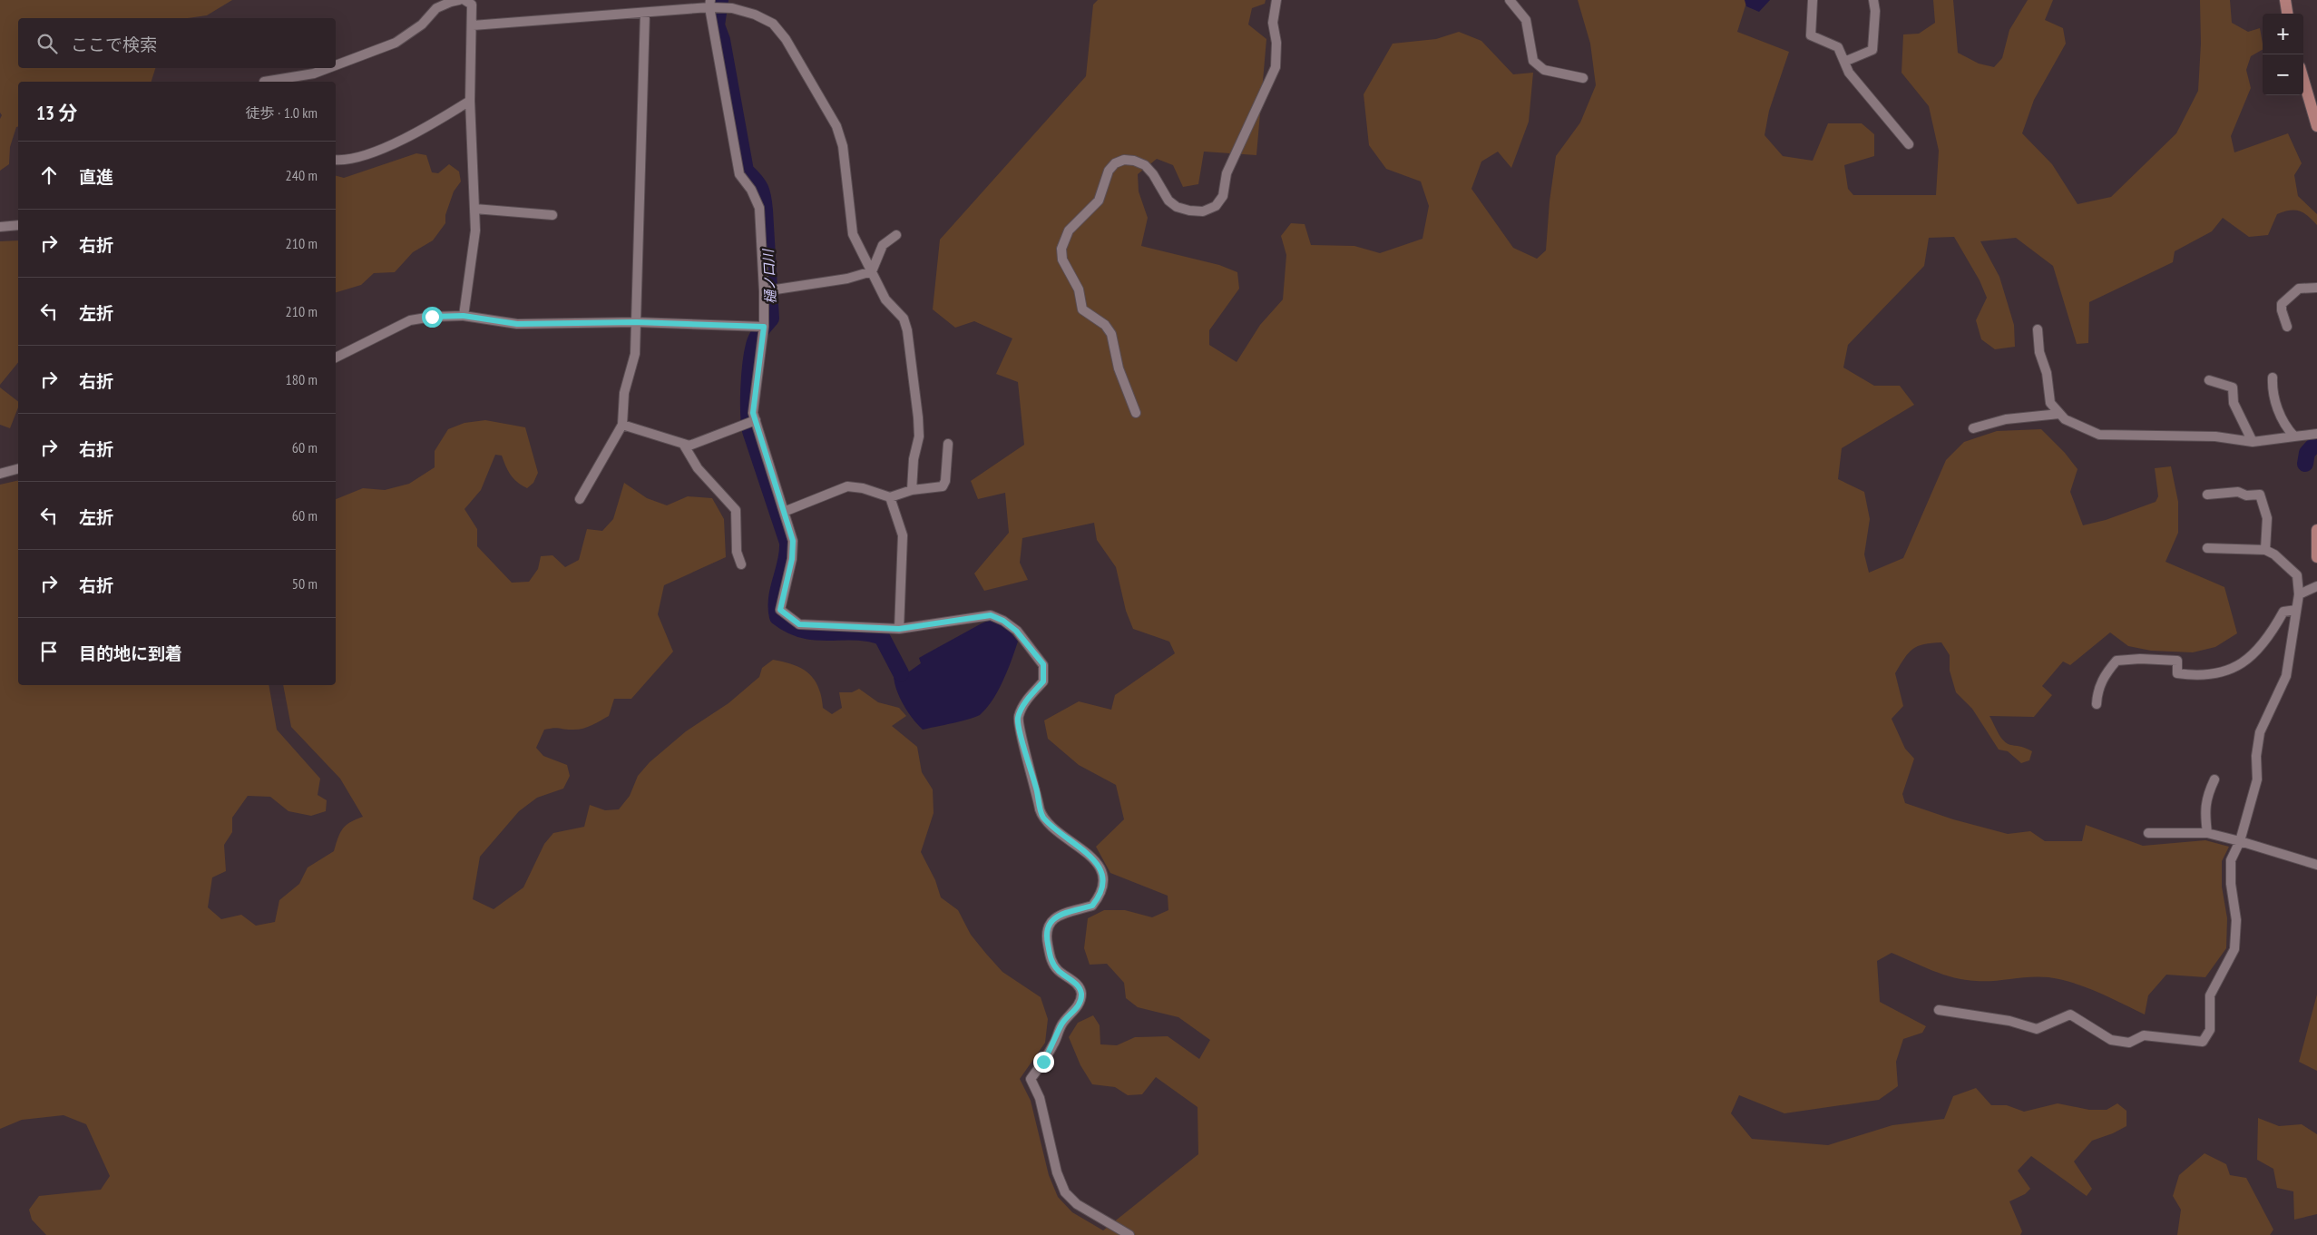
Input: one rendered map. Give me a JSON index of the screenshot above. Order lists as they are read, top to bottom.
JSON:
{
  "water": ["樋ノ口川"],
  "page": {
    "map_buttons": ["+", "−"],
    "search": "ここで検索",
    "heading": ["13 分", "徒歩 · 1.0 km"],
    "list": [
      ["直進", "240 m"],
      ["右折", "210 m"],
      ["左折", "210 m"],
      ["右折", "180 m"],
      ["右折", "60 m"],
      ["左折", "60 m"],
      ["右折", "50 m"],
      "目的地に到着"
    ]
  }
}
